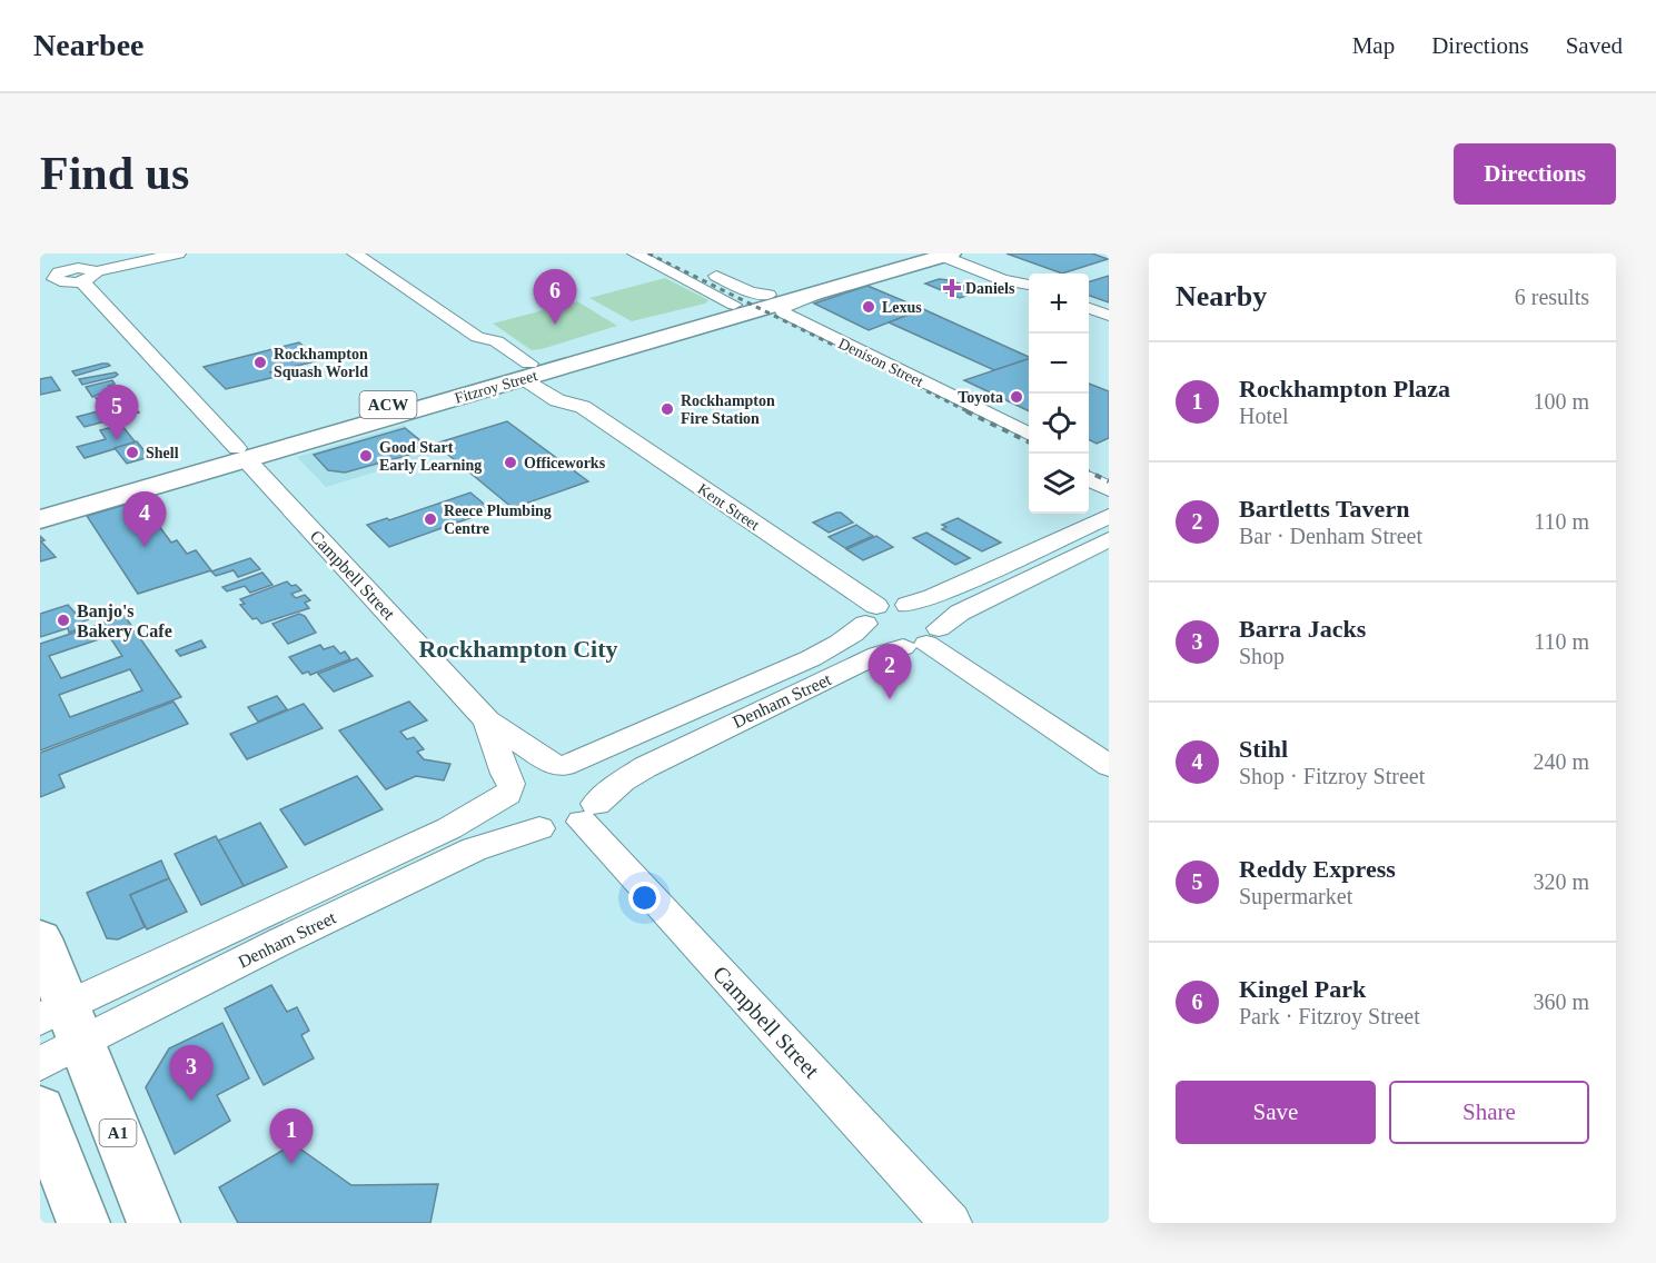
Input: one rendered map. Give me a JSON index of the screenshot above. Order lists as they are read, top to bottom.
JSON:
{
  "streets": {
    "main road": ["Fitzroy Street", "ACW", "A1"],
    "street": [
      "Denison Street",
      "Kent Street",
      "Campbell Street",
      "Denham Street"
    ]
  },
  "crossings": [
    ["Denison Street", "Fitzroy Street"],
    ["Fitzroy Street", "Kent Street"],
    ["Fitzroy Street", "Campbell Street"],
    ["Kent Street", "Denham Street"],
    ["Campbell Street", "Denham Street"],
    ["Denham Street", "A1"]
  ],
  "districts": ["Rockhampton City"],
  "places": {
    "health": ["Daniels"],
    "other": [
      "Lexus",
      "Rockhampton Squash World",
      "Toyota",
      "Rockhampton Fire Station",
      "Shell",
      "Good Start Early Learning",
      "Officeworks",
      "Reece Plumbing Centre",
      "Banjo's Bakery Cafe"
    ]
  },
  "page": {
    "header": "Nearbee",
    "nav": ["Map", "Directions", "Saved"],
    "buttons": [
      "Directions",
      ["Save", "Share"]
    ],
    "title": "Find us",
    "heading": ["Nearby", "6 results"],
    "pins": [
      "6",
      "5",
      "4",
      "2",
      "3",
      "1"
    ],
    "map_buttons": ["+", "−"],
    "list": [
      {
        "mark": "1",
        "name": "Rockhampton Plaza",
        "note": "Hotel",
        "value": "100 m"
      },
      {
        "mark": "2",
        "name": "Bartletts Tavern",
        "note": "Bar · Denham Street",
        "value": "110 m"
      },
      {
        "mark": "3",
        "name": "Barra Jacks",
        "note": "Shop",
        "value": "110 m"
      },
      {
        "mark": "4",
        "name": "Stihl",
        "note": "Shop · Fitzroy Street",
        "value": "240 m"
      },
      {
        "mark": "5",
        "name": "Reddy Express",
        "note": "Supermarket",
        "value": "320 m"
      },
      {
        "mark": "6",
        "name": "Kingel Park",
        "note": "Park · Fitzroy Street",
        "value": "360 m"
      }
    ]
  }
}
